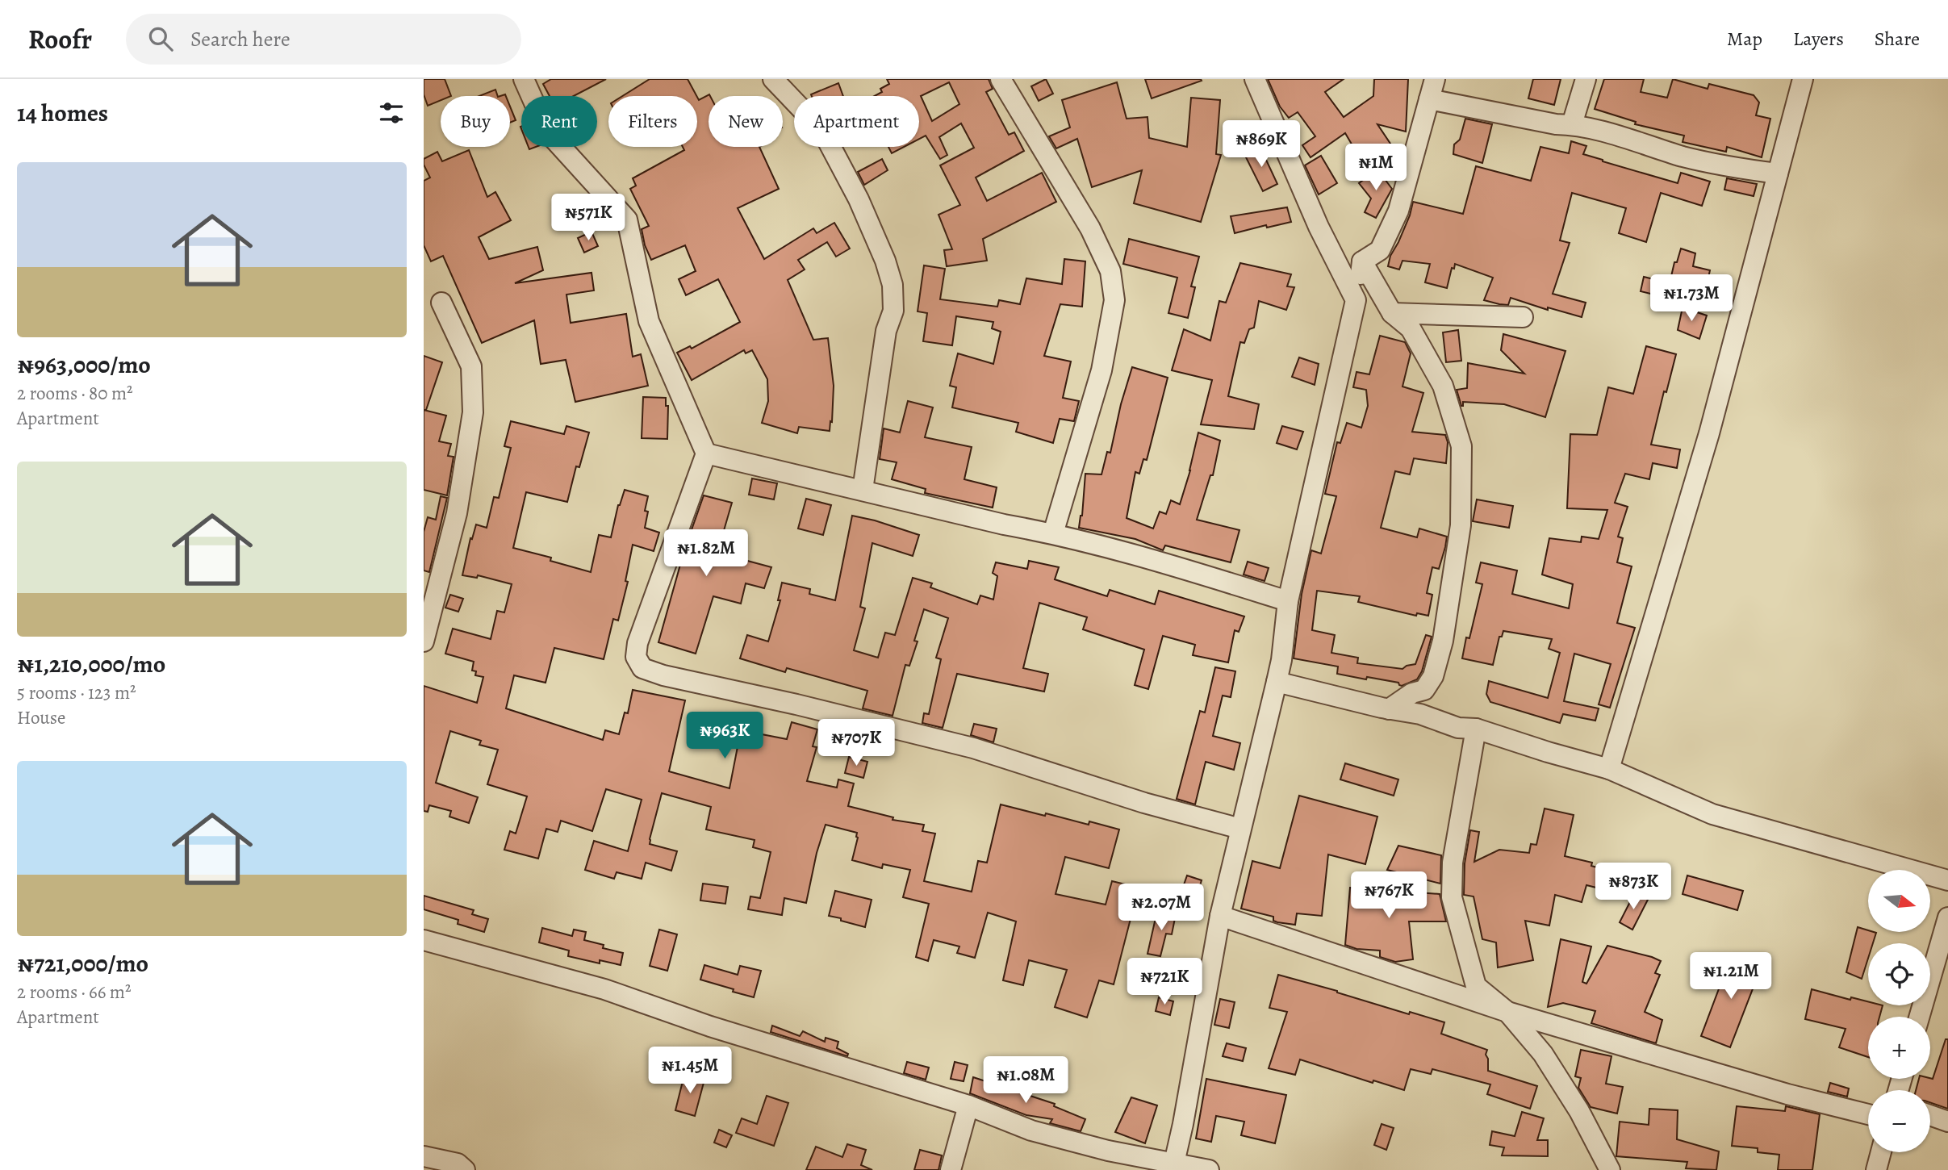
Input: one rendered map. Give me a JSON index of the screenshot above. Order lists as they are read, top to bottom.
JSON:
{
  "north": "right",
  "page": {
    "header": "Roofr",
    "search": "Search here",
    "nav": ["Map", "Layers", "Share"],
    "heading": "14 homes",
    "chip": [
      "Buy",
      "Rent",
      "Filters",
      "New",
      "Apartment"
    ],
    "price": [
      "₦869K",
      "₦1M",
      "₦571K",
      "₦1.73M",
      "₦1.82M",
      "₦963K",
      "₦707K",
      "₦873K",
      "₦767K",
      "₦2.07M",
      "₦1.21M",
      "₦721K",
      "₦1.45M",
      "₦1.08M"
    ],
    "list": [
      {
        "name": "₦963,000/mo",
        "note": "2 rooms · 80 m² · Apartment"
      },
      {
        "name": "₦1,210,000/mo",
        "note": "5 rooms · 123 m² · House"
      },
      {
        "name": "₦721,000/mo",
        "note": "2 rooms · 66 m² · Apartment"
      }
    ],
    "map_buttons": ["+", "−"]
  }
}
